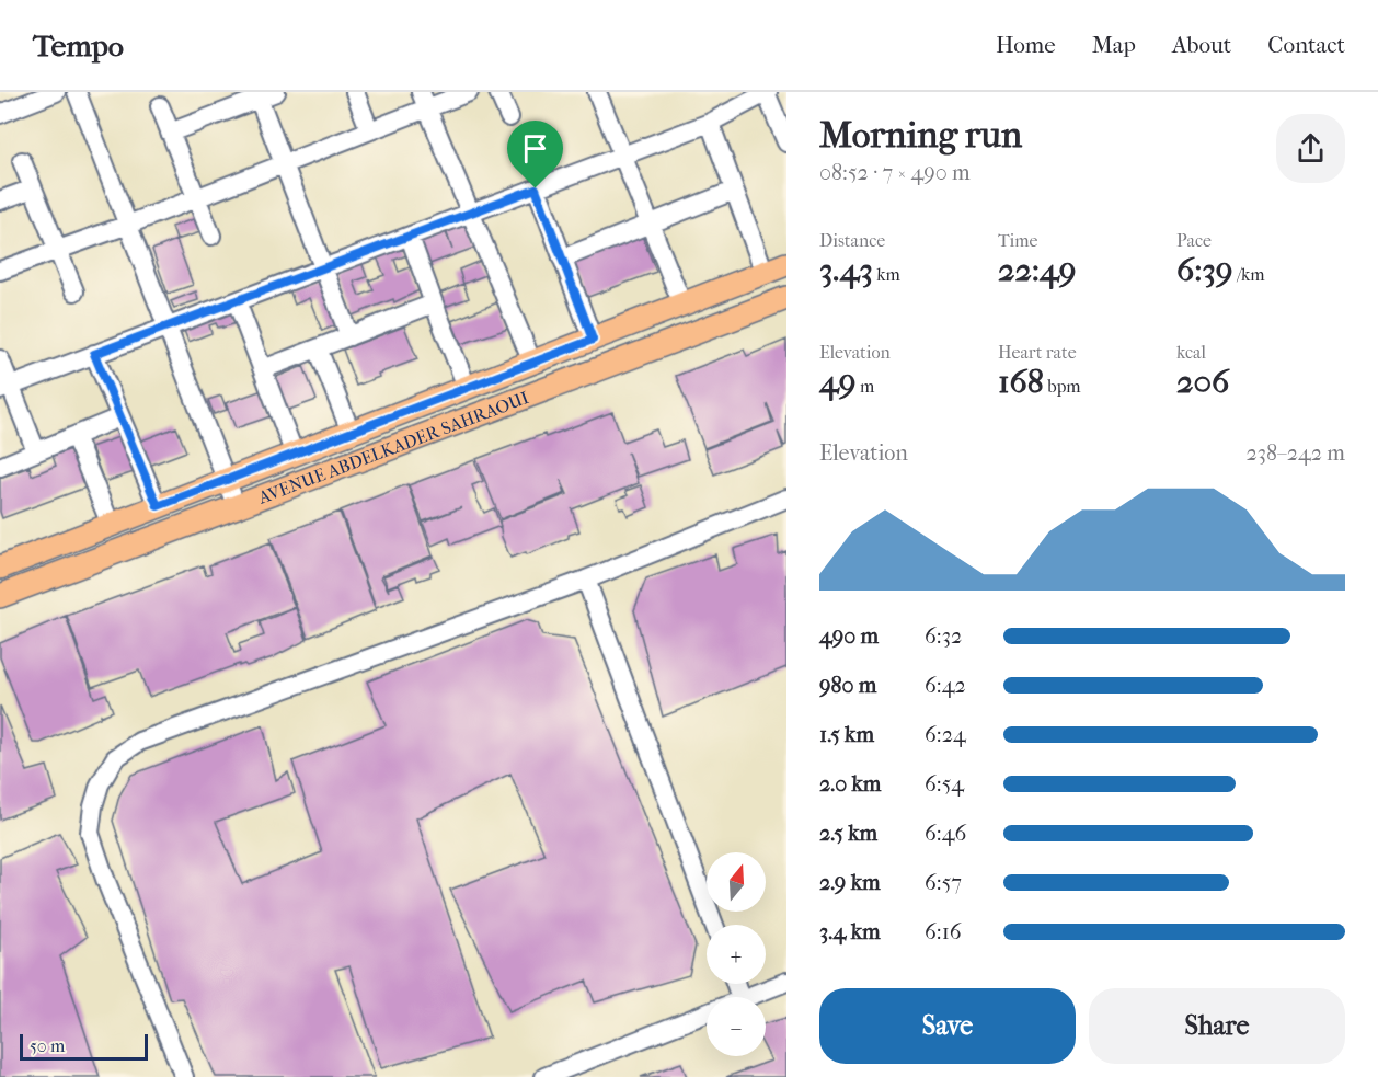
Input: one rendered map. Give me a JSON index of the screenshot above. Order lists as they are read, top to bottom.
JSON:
{
  "streets": {
    "main road": ["AVENUE ABDELKADER SAHRAOUI"]
  },
  "scale_bar": "50 m",
  "north": "top",
  "page": {
    "header": "Tempo",
    "nav": [
      "Home",
      "Map",
      "About",
      "Contact"
    ],
    "heading": ["Morning run", "08:52 · 7 × 490 m"],
    "stats": [
      ["Distance", "3.43 km"],
      ["Time", "22:49"],
      ["Pace", "6:39 /km"],
      ["Elevation", "49 m"],
      ["Heart rate", "168 bpm"],
      ["kcal", "206"]
    ],
    "chart": ["Elevation", "238–242 m"],
    "list": [
      {
        "name": "490 m",
        "note": "6:32"
      },
      {
        "name": "980 m",
        "note": "6:42"
      },
      {
        "name": "1.5 km",
        "note": "6:24"
      },
      {
        "name": "2.0 km",
        "note": "6:54"
      },
      {
        "name": "2.5 km",
        "note": "6:46"
      },
      {
        "name": "2.9 km",
        "note": "6:57"
      },
      {
        "name": "3.4 km",
        "note": "6:16"
      }
    ],
    "map_buttons": ["+", "−"],
    "buttons": ["Save", "Share"],
    "scale": "50 m"
  }
}
